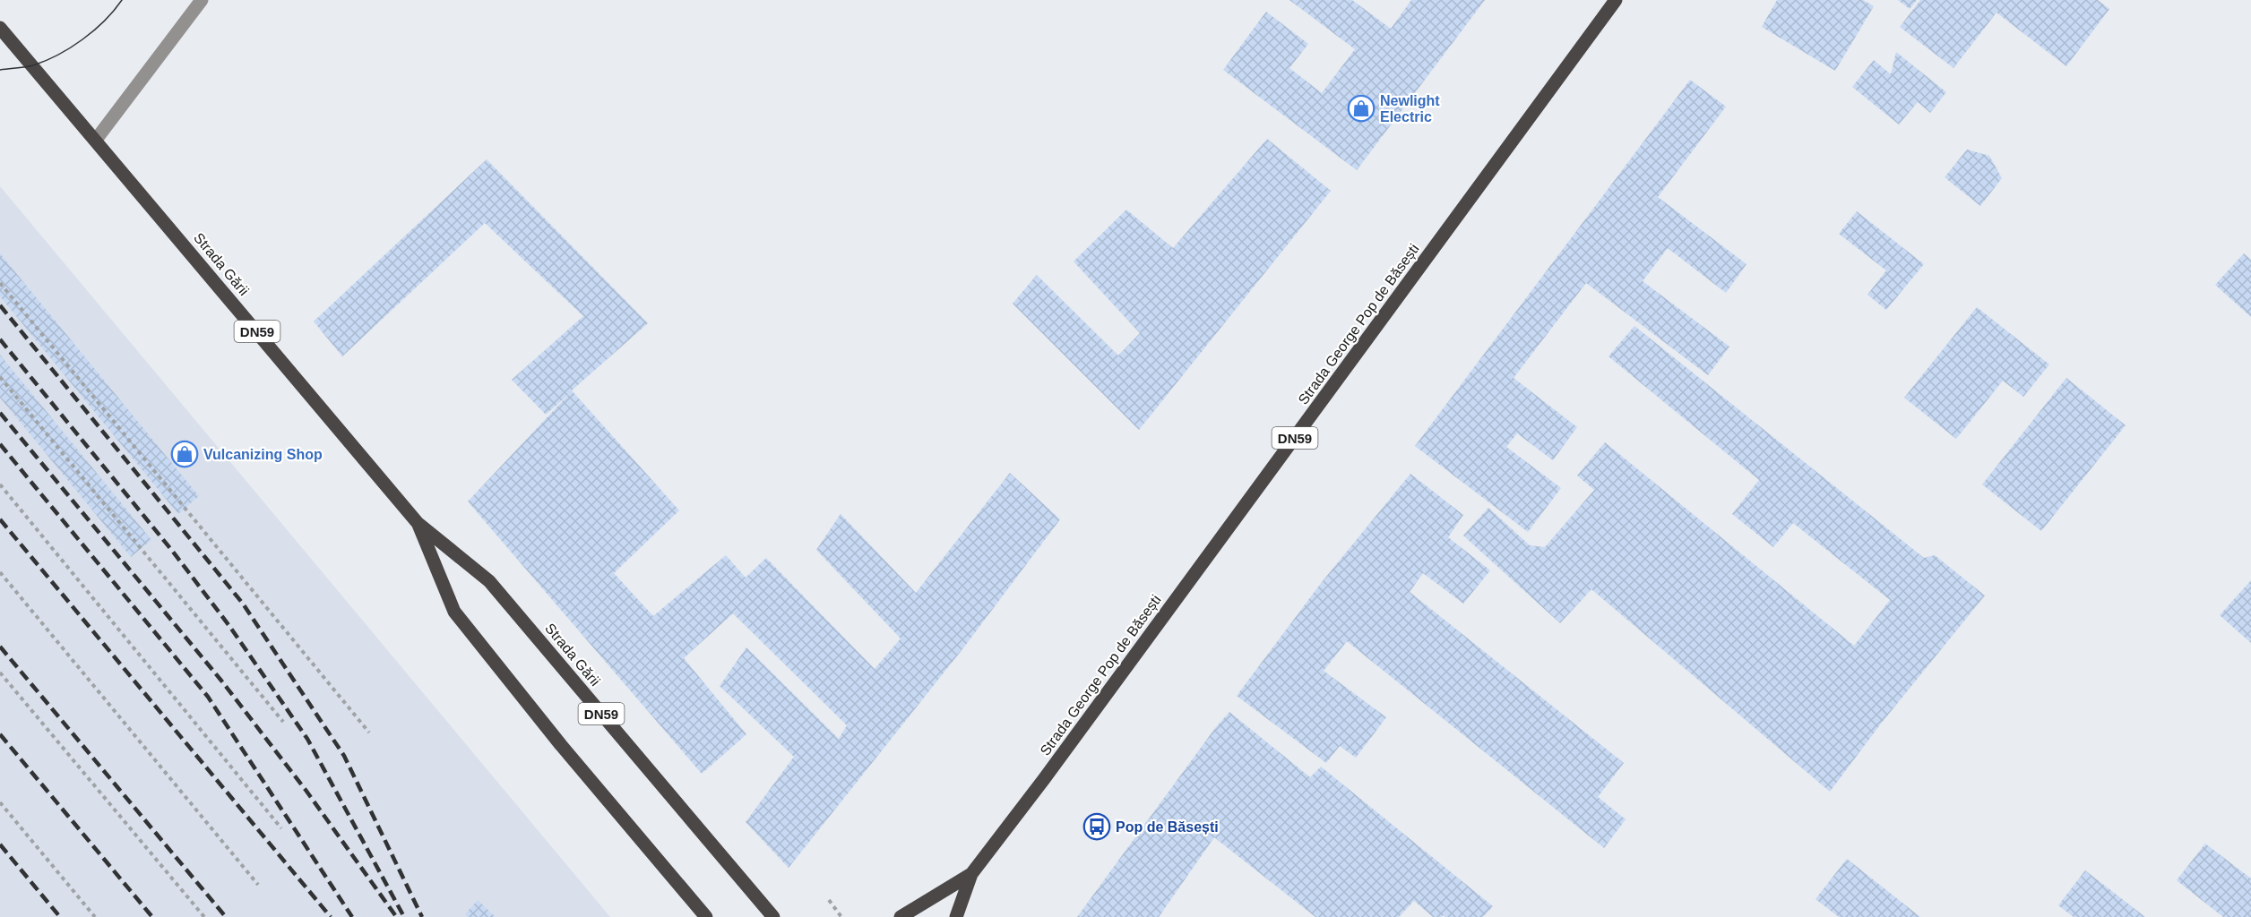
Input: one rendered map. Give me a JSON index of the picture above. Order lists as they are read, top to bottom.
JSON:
{
  "streets": {
    "main road": ["Strada Gării", "Strada George Pop de Băsești", "DN59"]
  },
  "places": {
    "shop": ["Newlight Electric", "Vulcanizing Shop"],
    "bus stop": ["Pop de Băsești"]
  }
}
